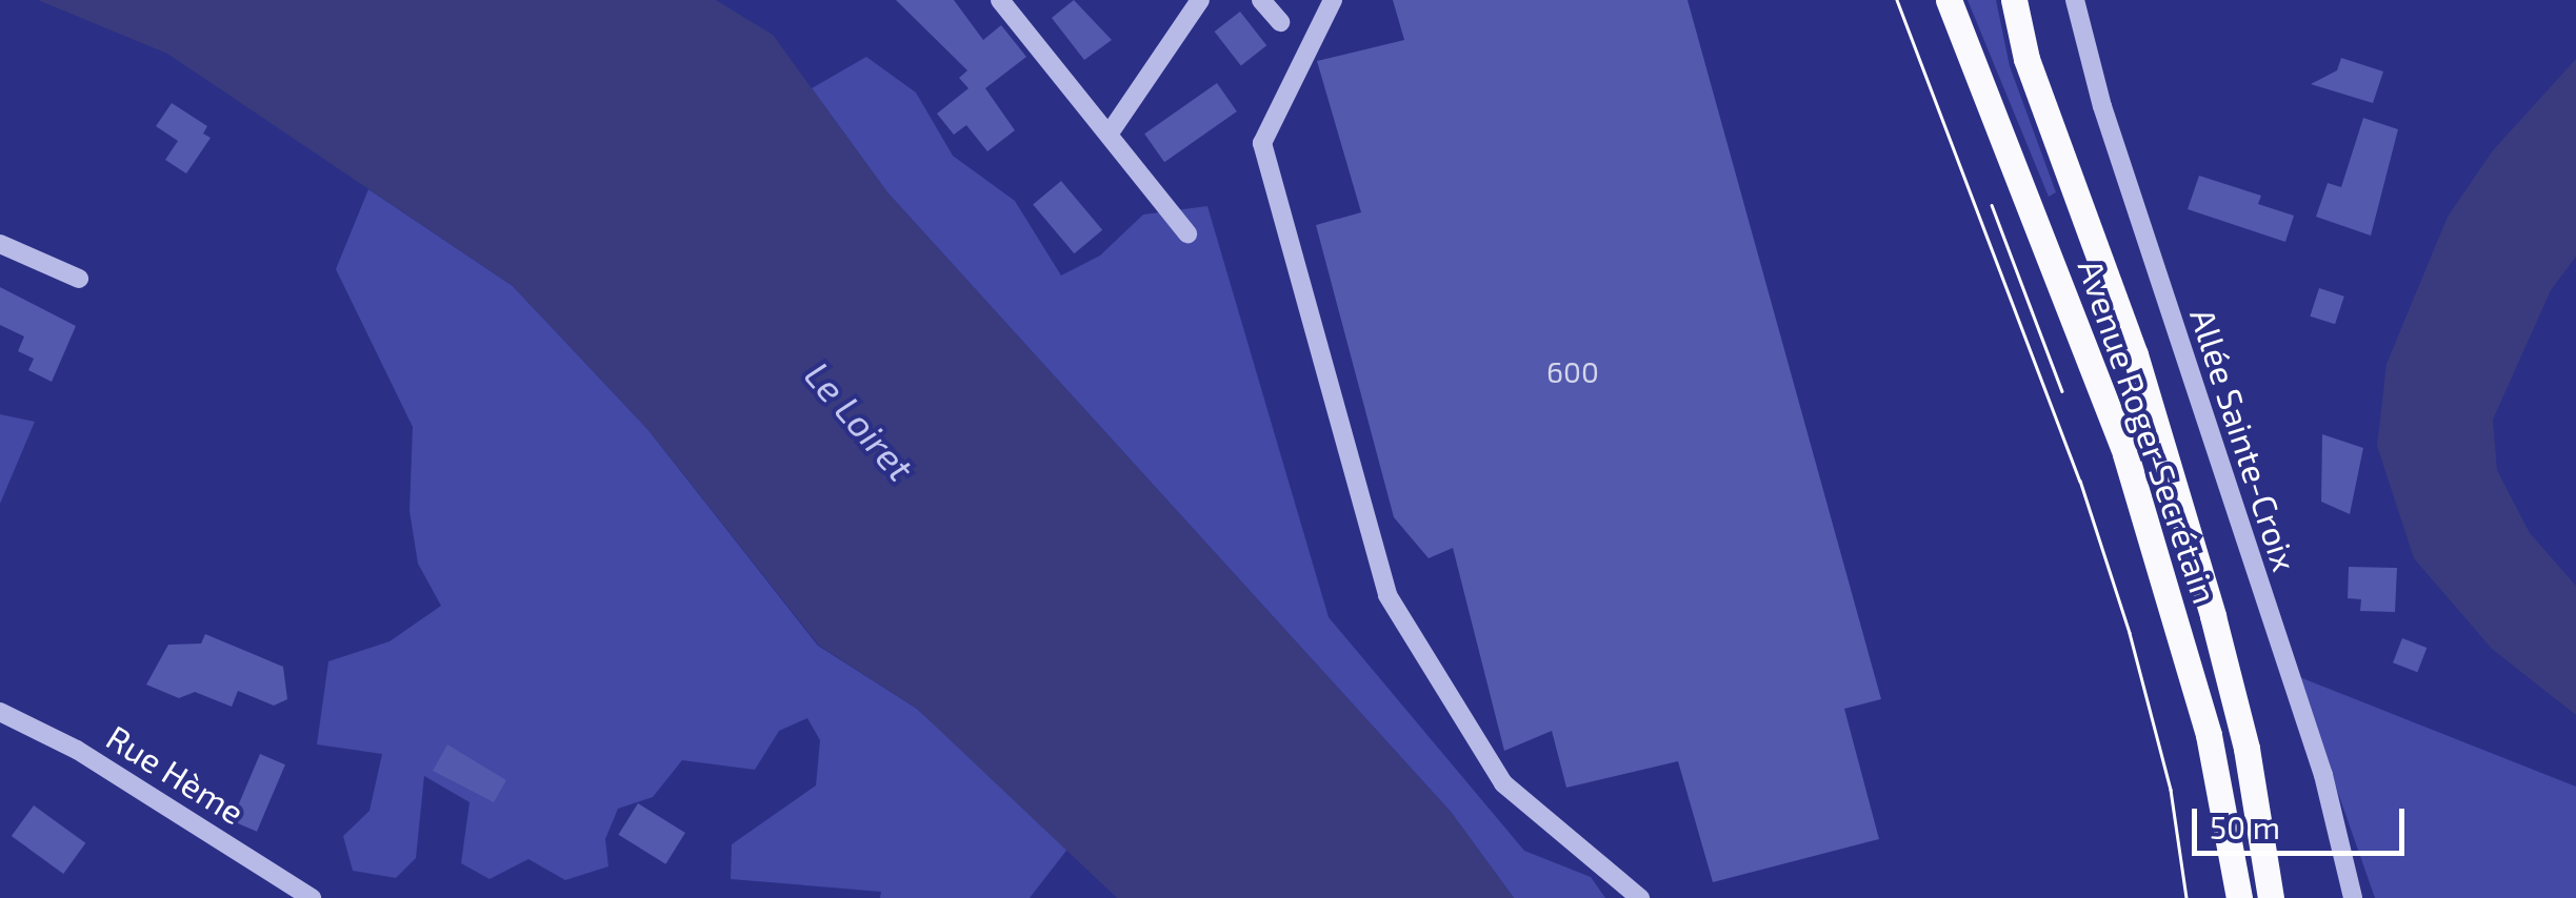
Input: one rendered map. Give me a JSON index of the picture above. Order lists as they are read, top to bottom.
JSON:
{
  "streets": {
    "main road": ["Avenue Roger Secrétain"],
    "street": ["Allée Sainte-Croix", "Rue Hème"]
  },
  "water": ["Le Loiret"],
  "house_numbers": ["600"],
  "scale_bar": "50 m"
}
